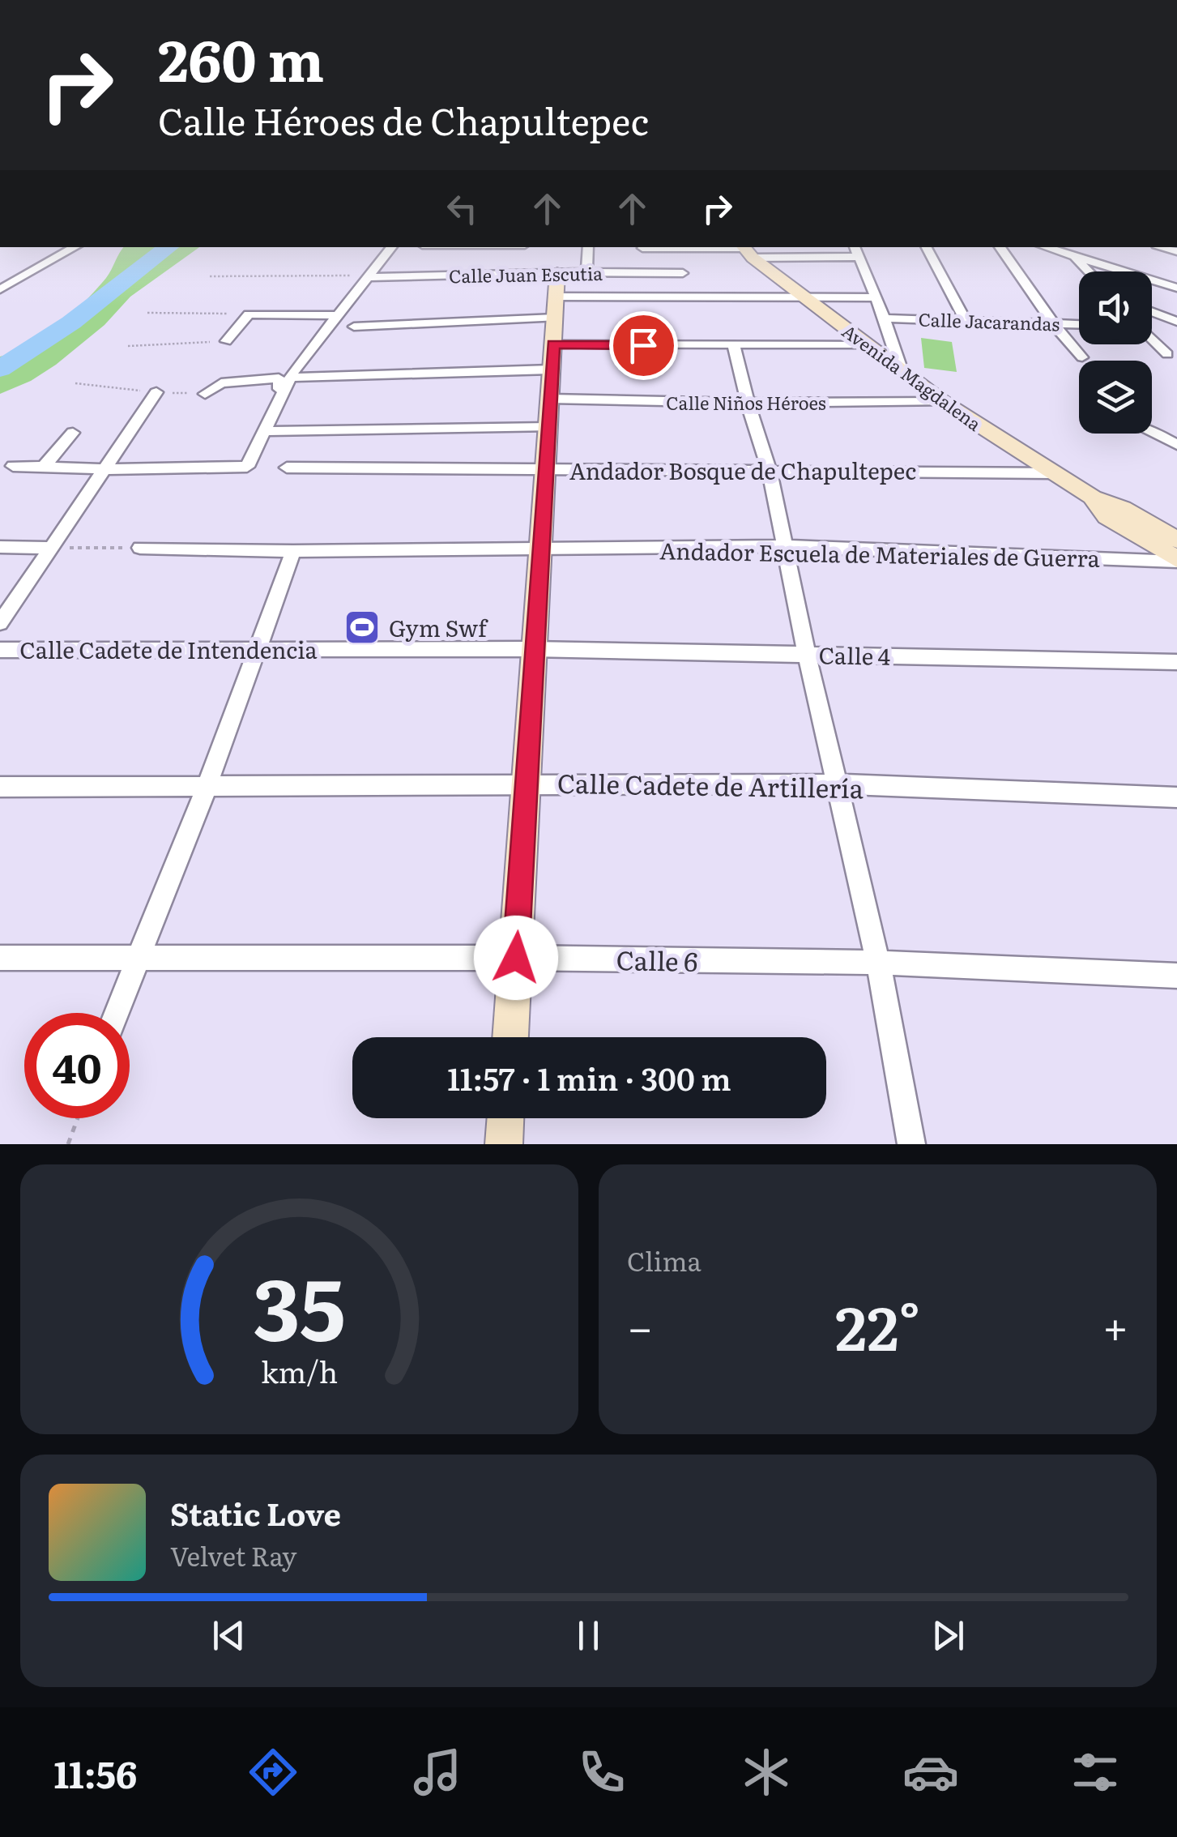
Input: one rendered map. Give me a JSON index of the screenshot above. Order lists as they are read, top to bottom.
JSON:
{
  "streets": {
    "street": [
      "Calle Juan Escutia",
      "Calle Jacarandas",
      "Avenida Magdalena",
      "Calle Niños Héroes",
      "Andador Bosque de Chapultepec",
      "Andador Escuela de Materiales de Guerra",
      "Calle Cadete de Intendencia",
      "Calle 4",
      "Calle Cadete de Artillería",
      "Calle 6"
    ]
  },
  "crossings": [
    ["Avenida Magdalena", "Calle Niños Héroes"],
    ["Avenida Magdalena", "Andador Bosque de Chapultepec"],
    ["Avenida Magdalena", "Andador Escuela de Materiales de Guerra"],
    ["Calle Cadete de Intendencia", "Calle 4"]
  ],
  "places": {
    "sports": ["Gym Swf"]
  },
  "page": {
    "turn": ["260 m", "Calle Héroes de Chapultepec"],
    "limit": "40",
    "trip": "11:57 · 1 min · 300 m",
    "tile": "Clima",
    "heat": ["−", "22°", "+"],
    "song": ["Static Love", "Velvet Ray"],
    "tabs": "11:56",
    "gauge": ["35", "km/h"]
  }
}
